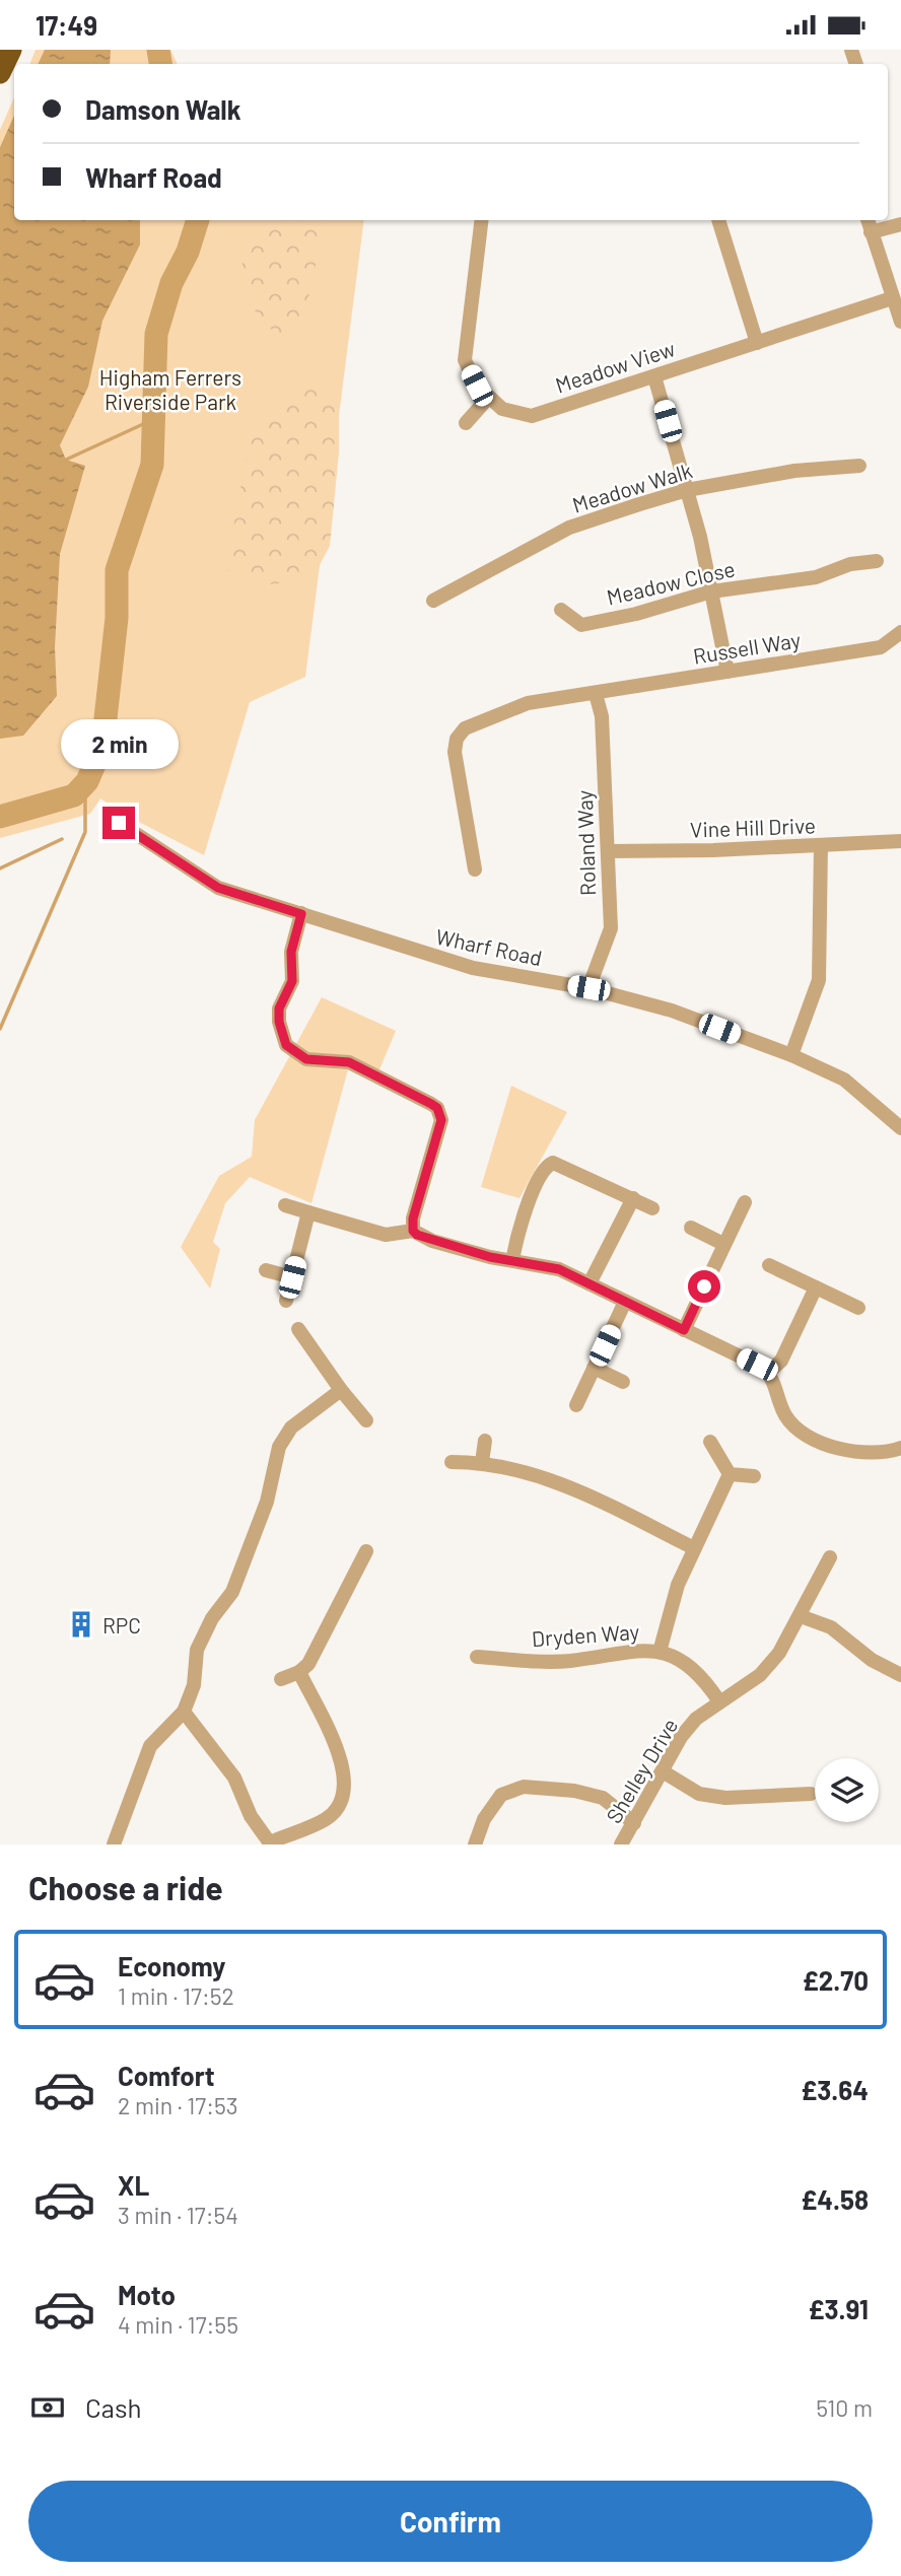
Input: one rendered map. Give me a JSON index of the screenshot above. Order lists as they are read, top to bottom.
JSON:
{
  "streets": {
    "street": [
      "Meadow View",
      "Meadow Walk",
      "Meadow Close",
      "Russell Way",
      "Vine Hill Drive",
      "Roland Way",
      "Wharf Road",
      "Dryden Way",
      "Shelley Drive"
    ]
  },
  "crossings": [
    ["Russell Way", "Roland Way"],
    ["Vine Hill Drive", "Roland Way"],
    ["Roland Way", "Wharf Road"],
    ["Dryden Way", "Shelley Drive"]
  ],
  "parks": ["Higham Ferrers Riverside Park"],
  "places": {
    "building": ["RPC"]
  },
  "page": {
    "status": "17:49",
    "banner": ["Damson Walk", "Wharf Road"],
    "bubble": "2 min",
    "heading": "Choose a ride",
    "list": [
      {
        "name": "Economy",
        "note": "1 min · 17:52",
        "value": "£2.70"
      },
      {
        "name": "Comfort",
        "note": "2 min · 17:53",
        "value": "£3.64"
      },
      {
        "name": "XL",
        "note": "3 min · 17:54",
        "value": "£4.58"
      },
      {
        "name": "Moto",
        "note": "4 min · 17:55",
        "value": "£3.91"
      }
    ],
    "pay": ["Cash", "510 m"],
    "buttons": "Confirm"
  }
}
